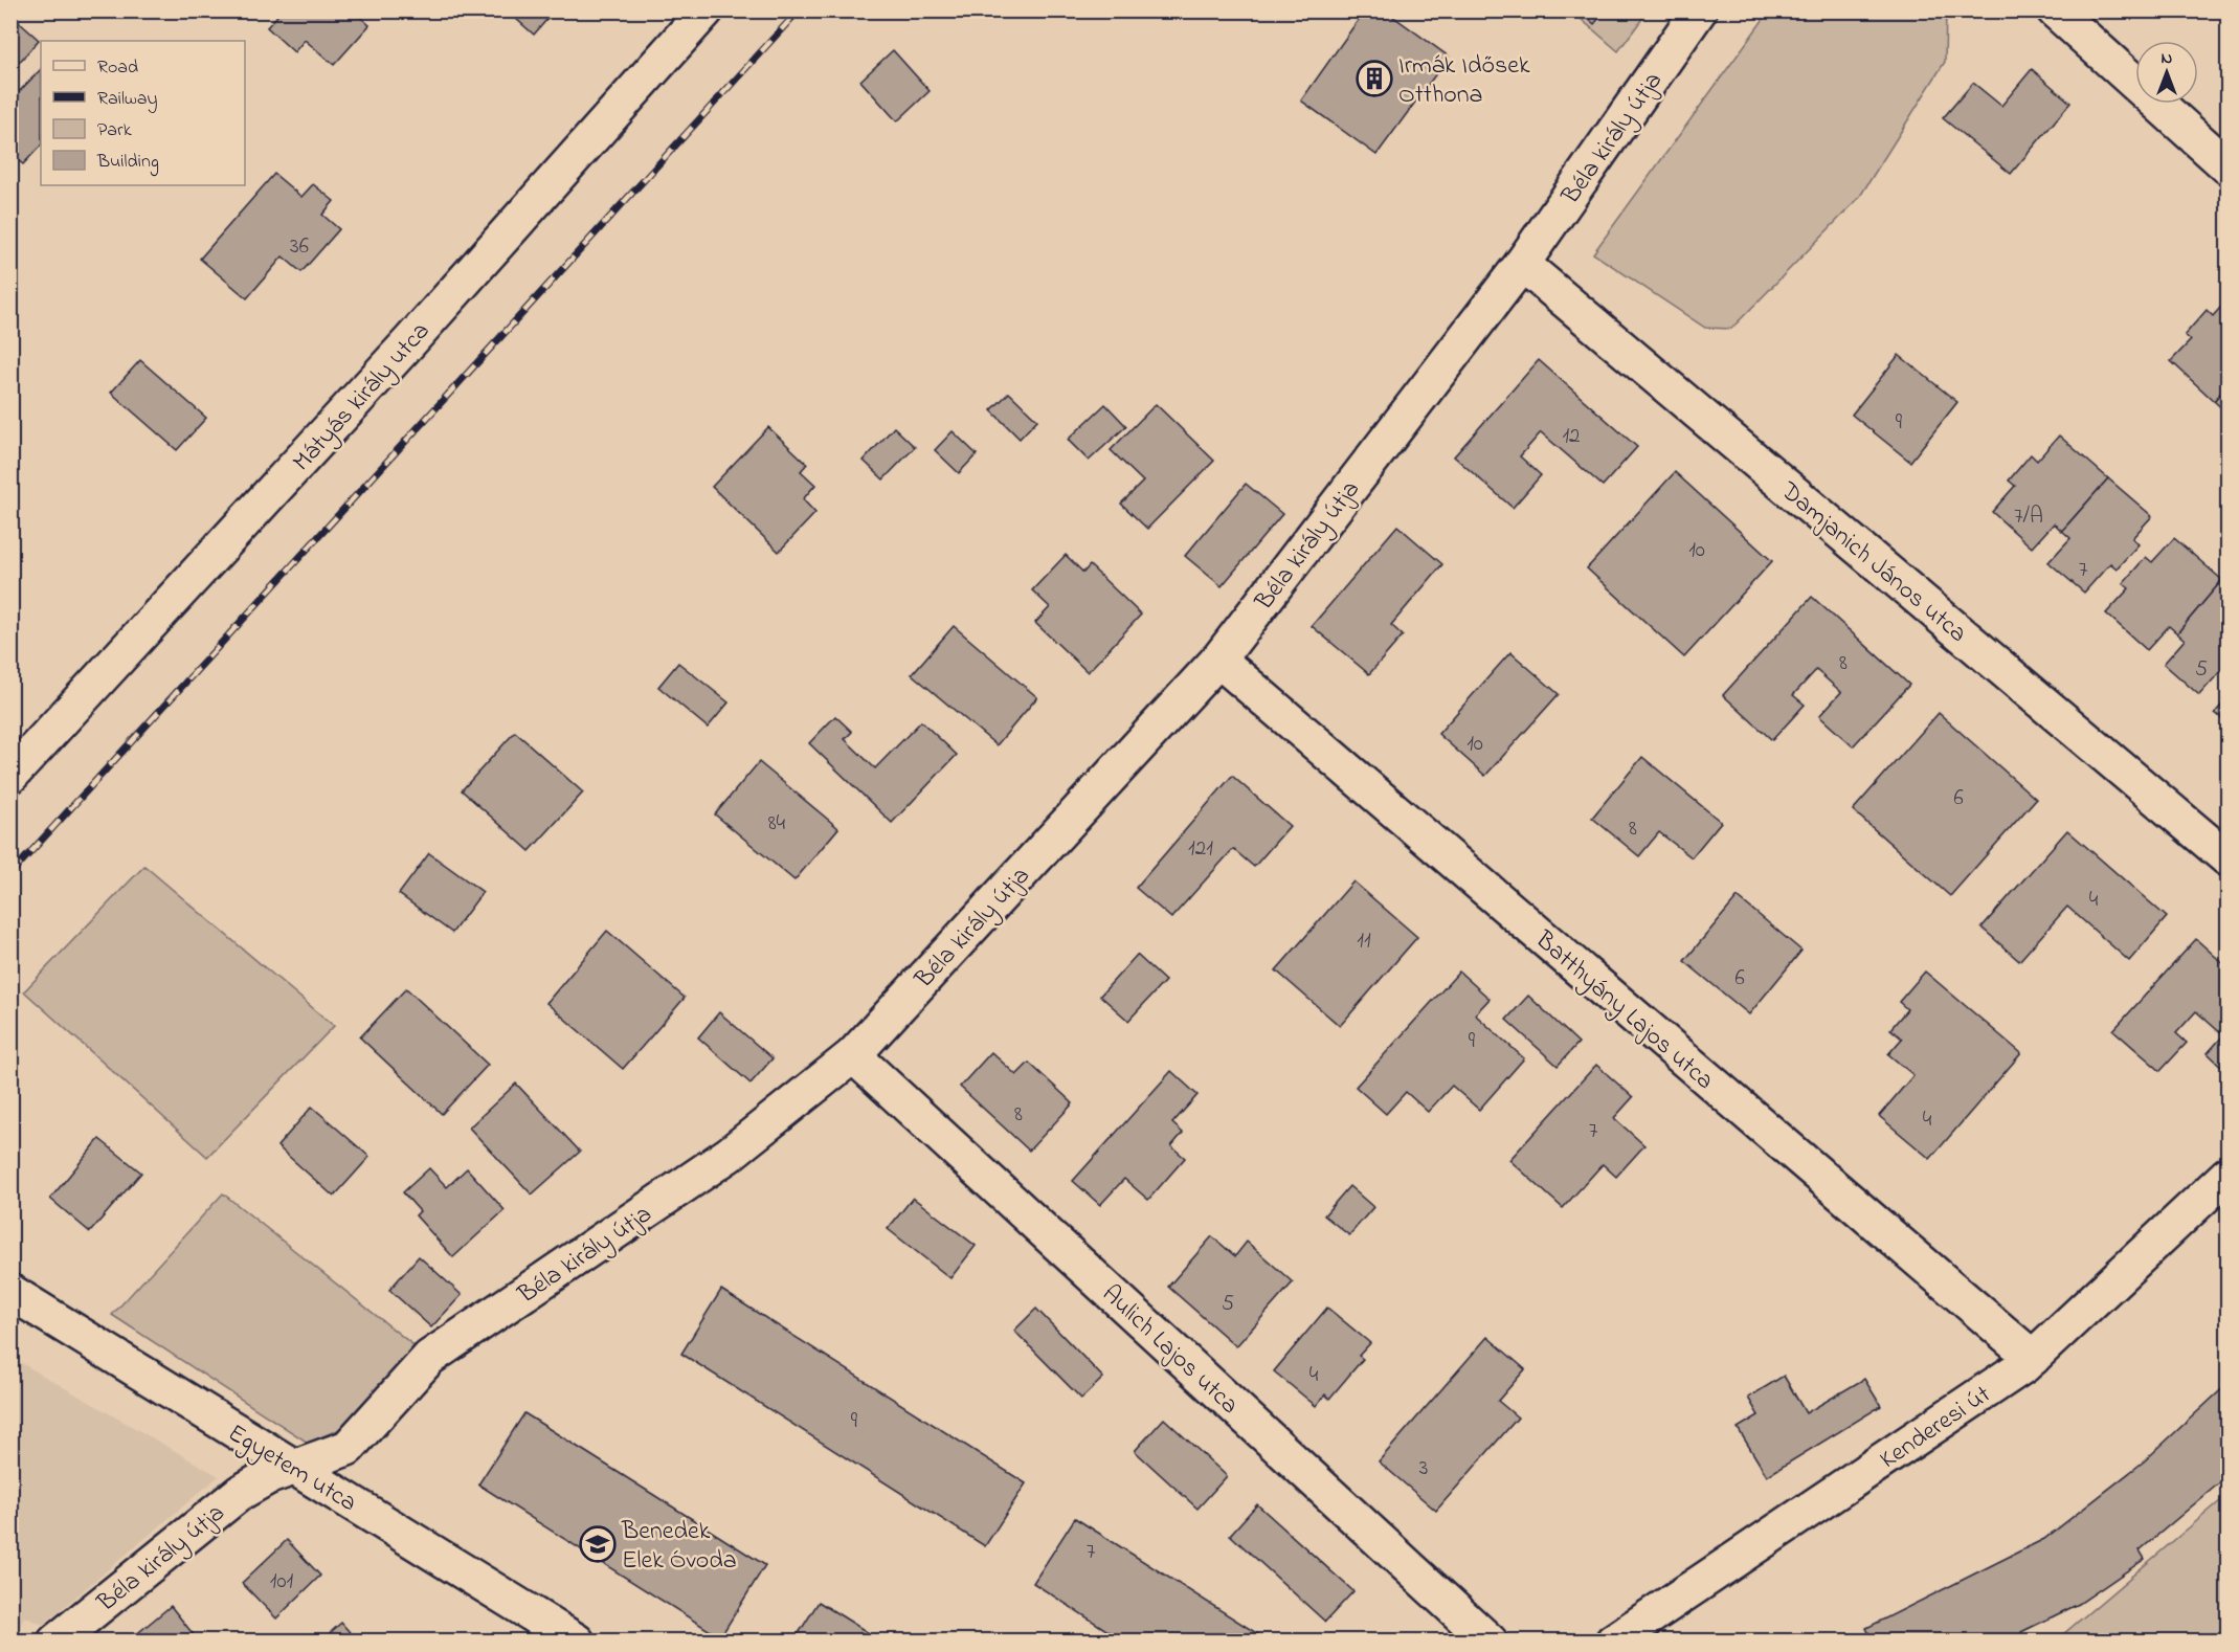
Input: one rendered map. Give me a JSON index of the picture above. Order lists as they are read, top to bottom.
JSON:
{
  "streets": {
    "street": [
      "Béla király útja",
      "Mátyás király utca",
      "Damjanich János utca",
      "Batthyány Lajos utca",
      "Aulich Lajos utca",
      "Kenderesi út",
      "Egyetem utca"
    ]
  },
  "crossings": [
    ["Béla király útja", "Damjanich János utca"],
    ["Béla király útja", "Batthyány Lajos utca"],
    ["Béla király útja", "Aulich Lajos utca"],
    ["Béla király útja", "Egyetem utca"],
    ["Batthyány Lajos utca", "Kenderesi út"]
  ],
  "places": {
    "building": ["Irmák Idősek Otthona"],
    "school or university": ["Benedek Elek Óvoda"]
  },
  "house_numbers": [
    "36",
    "9",
    "12",
    "7/A",
    "10",
    "7",
    "8",
    "5",
    "10",
    "6",
    "84",
    "8",
    "121",
    "4",
    "11",
    "6",
    "9",
    "8",
    "4",
    "7",
    "5",
    "4",
    "9",
    "3",
    "7",
    "101"
  ],
  "legend": [
    "Road",
    "Railway",
    "Park",
    "Building"
  ],
  "north": "top"
}
